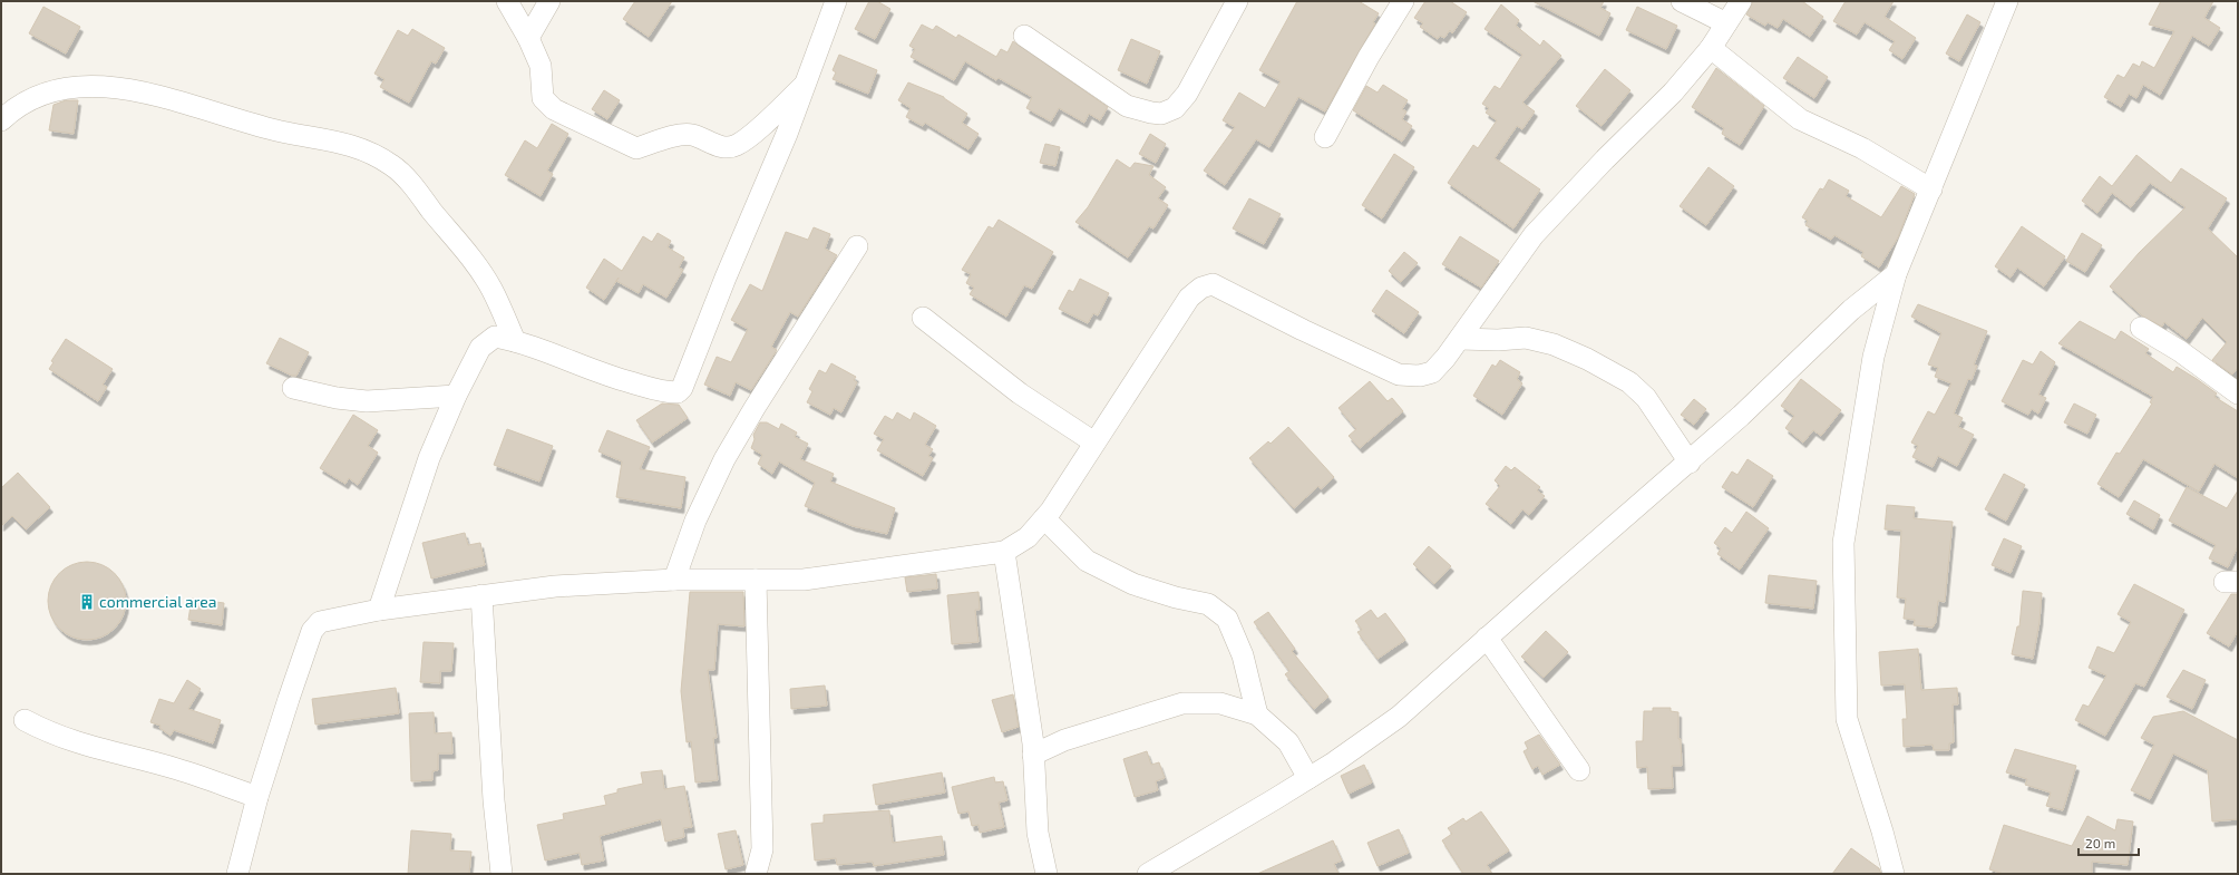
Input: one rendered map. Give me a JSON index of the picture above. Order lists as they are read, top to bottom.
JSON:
{
  "places": {
    "building": ["commercial area"]
  },
  "scale_bar": "20 m"
}
